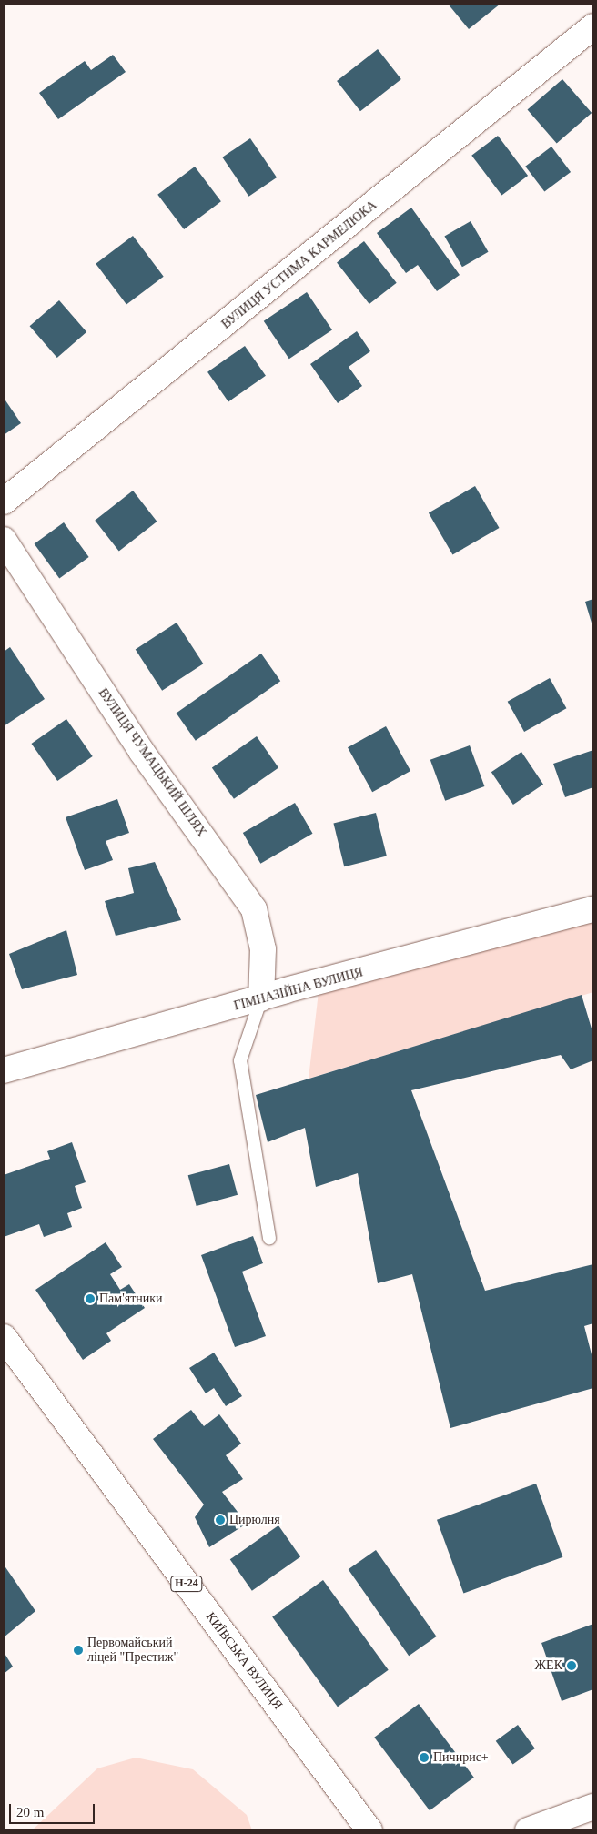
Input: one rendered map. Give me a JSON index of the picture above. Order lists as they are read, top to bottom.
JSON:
{
  "streets": {
    "street": [
      "ВУЛИЦЯ УСТИМА КАРМЕЛЮКА",
      "ВУЛИЦЯ ЧУМАЦЬКИЙ ШЛЯХ",
      "ГІМНАЗІЙНА ВУЛИЦЯ",
      "Н-24",
      "КИЇВСЬКА ВУЛИЦЯ"
    ]
  },
  "crossings": [
    ["ВУЛИЦЯ ЧУМАЦЬКИЙ ШЛЯХ", "ГІМНАЗІЙНА ВУЛИЦЯ"]
  ],
  "places": [
    "Пам'ятники",
    "Цирюлня",
    "Первомайський ліцей \"Престиж\"",
    "ЖЕК",
    "Пичирис+"
  ],
  "scale_bar": "20 m"
}
